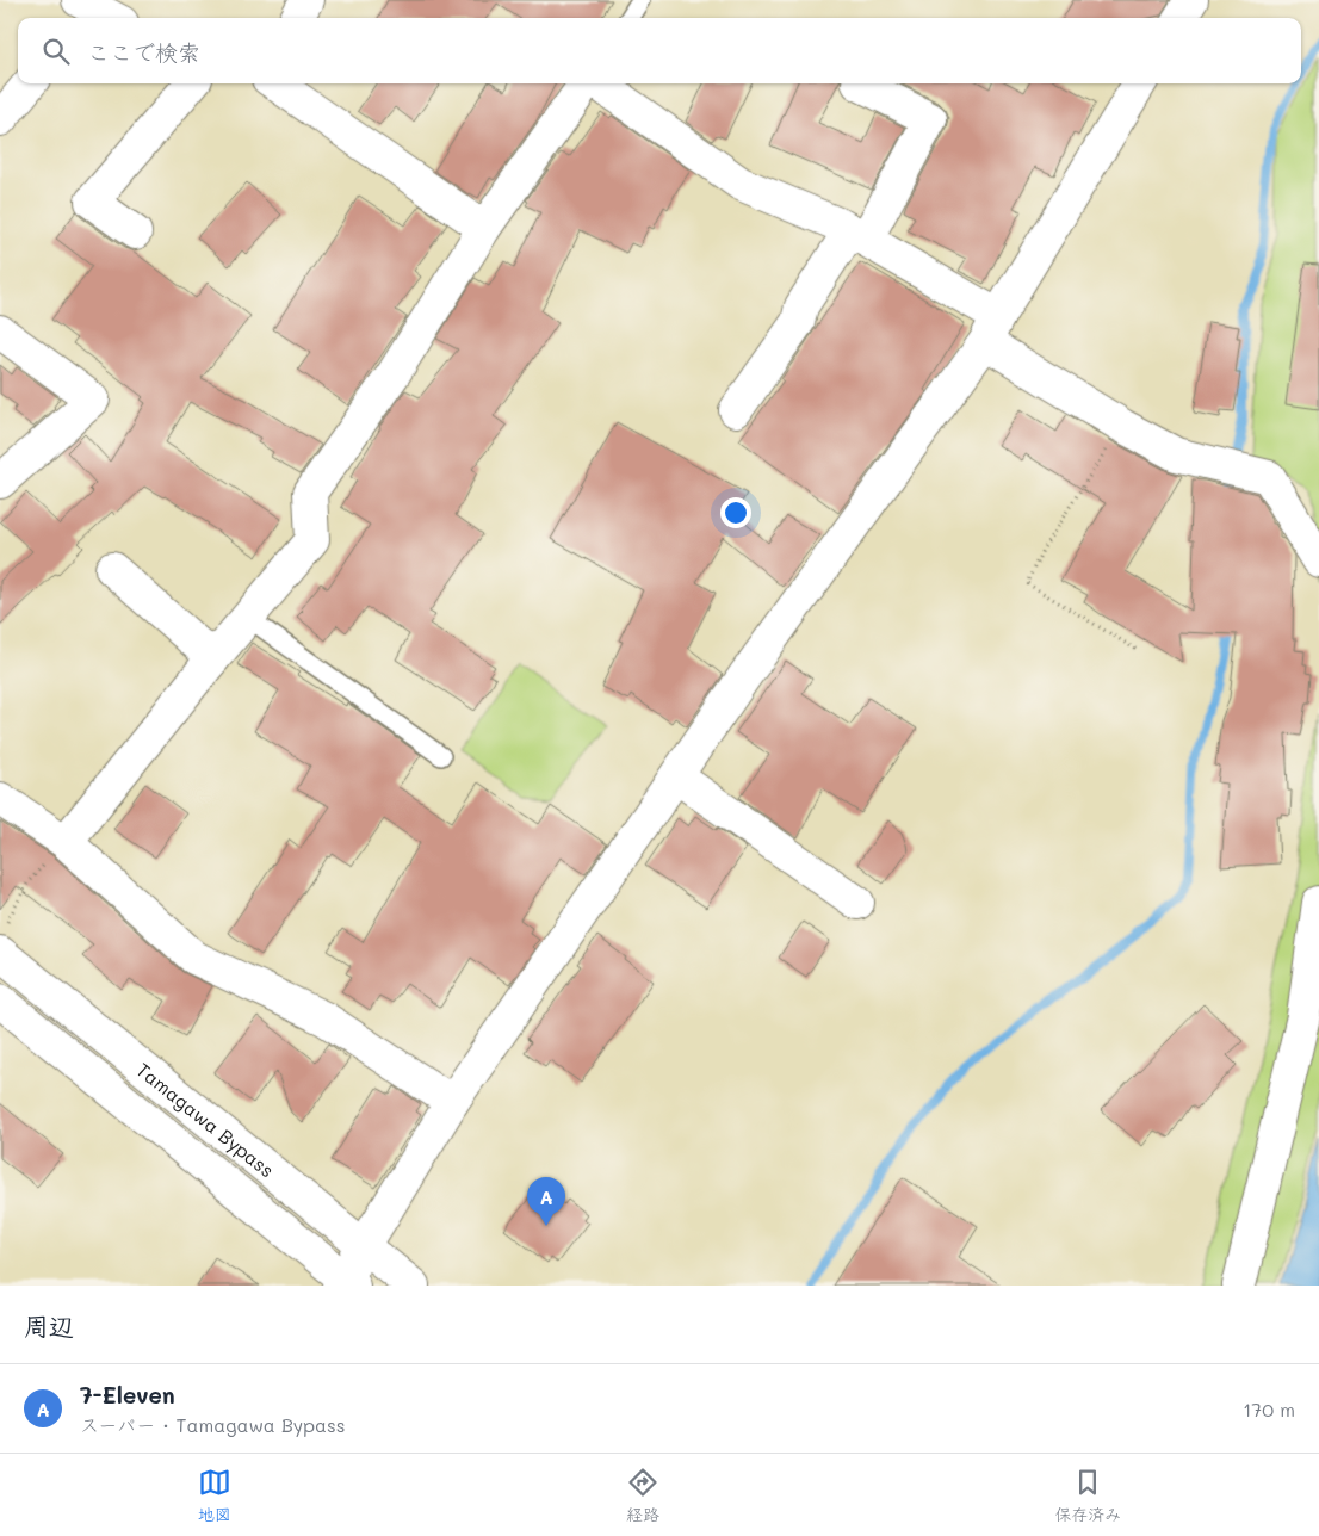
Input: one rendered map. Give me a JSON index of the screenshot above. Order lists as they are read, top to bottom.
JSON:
{
  "streets": {
    "main road": ["Tamagawa Bypass"]
  },
  "page": {
    "search": "ここで検索",
    "pins": "A",
    "heading": "周辺",
    "list": [
      {
        "mark": "A",
        "name": "7-Eleven",
        "note": "スーパー · Tamagawa Bypass",
        "value": "170 m"
      }
    ],
    "nav": ["地図", "経路", "保存済み"]
  }
}
